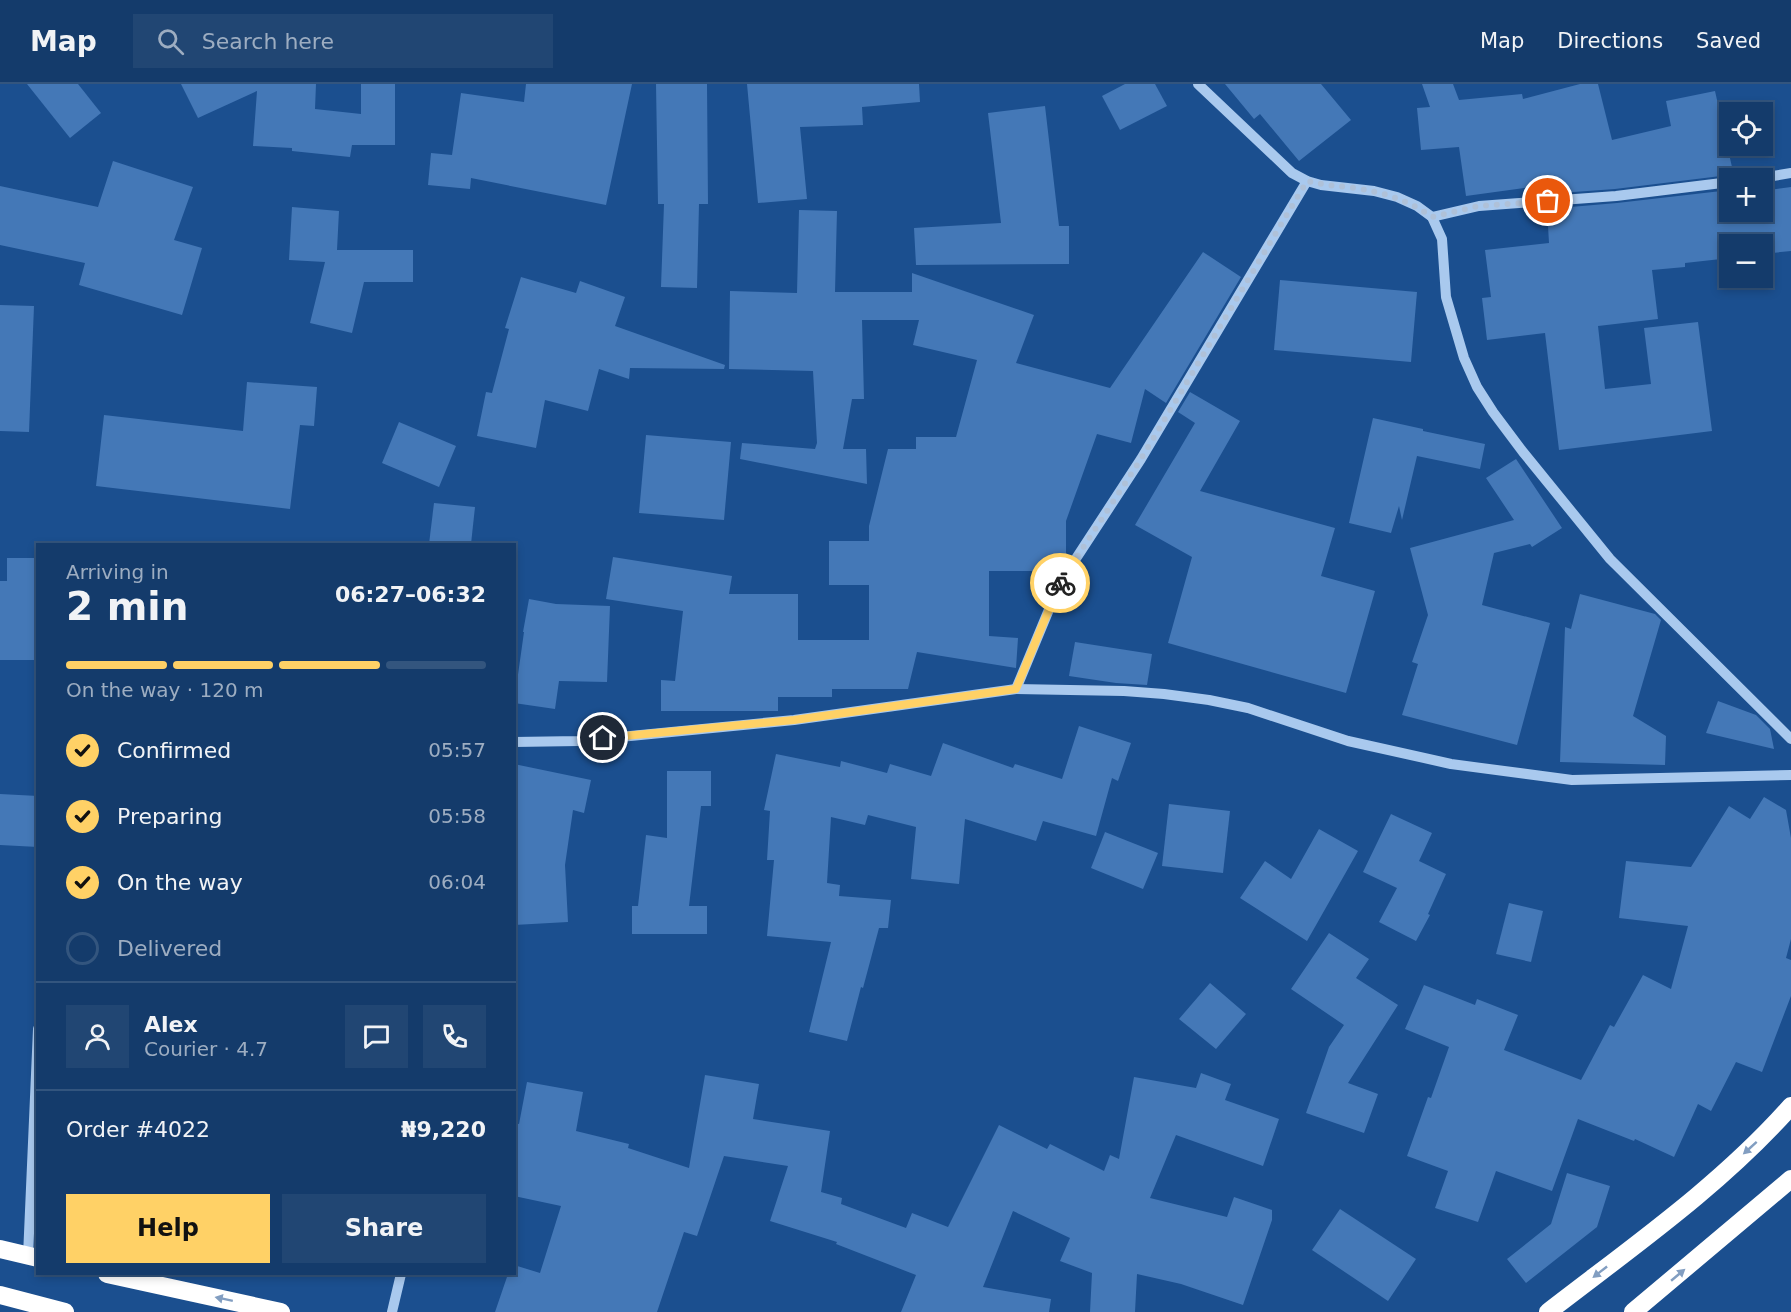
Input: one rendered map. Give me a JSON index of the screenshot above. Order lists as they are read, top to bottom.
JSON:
{
  "page": {
    "header": "Map",
    "search": "Search here",
    "nav": ["Map", "Directions", "Saved"],
    "map_buttons": ["+", "−"],
    "heading": ["2 min", "Arriving in", "06:27–06:32"],
    "panel": [
      "Alex",
      "Courier · 4.7",
      "Order #4022",
      "₦9,220"
    ],
    "bar": "On the way · 120 m",
    "list": [
      ["Confirmed", "05:57"],
      ["Preparing", "05:58"],
      ["On the way", "06:04"],
      "Delivered"
    ],
    "buttons": ["Help", "Share"]
  }
}
